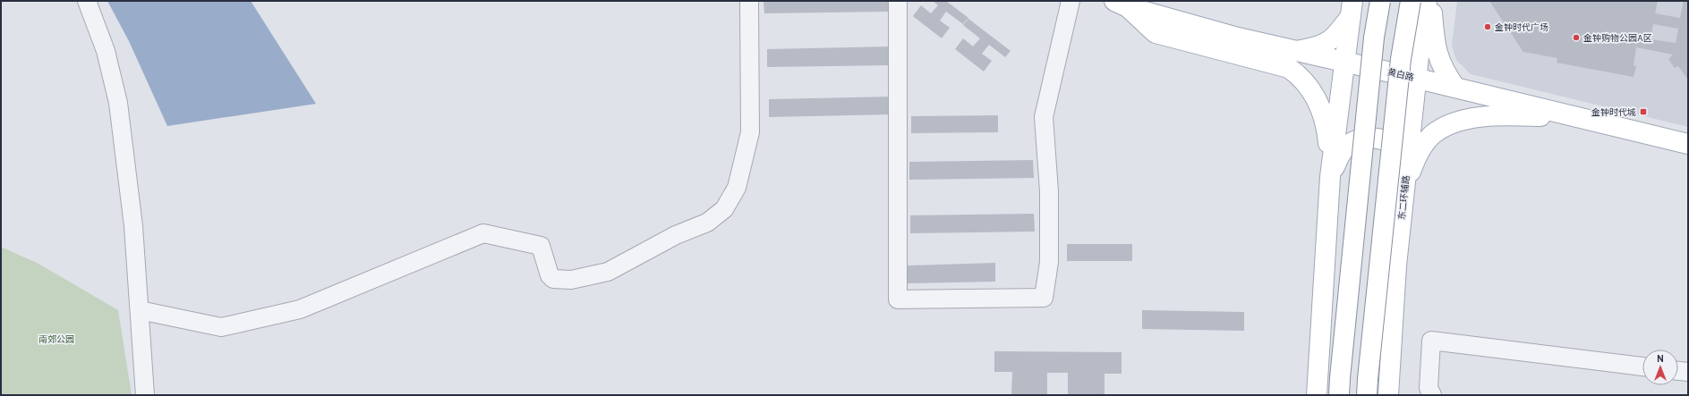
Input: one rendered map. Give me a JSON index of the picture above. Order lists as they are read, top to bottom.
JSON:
{
  "streets": {
    "main road": ["黄白路", "东二环辅路"]
  },
  "crossings": [
    ["黄白路", "东二环辅路"]
  ],
  "parks": ["南郊公园"],
  "places": {
    "other": ["金钟时代广场", "金钟购物公园A区"],
    "transit": ["金钟时代城"]
  },
  "north": "top"
}
